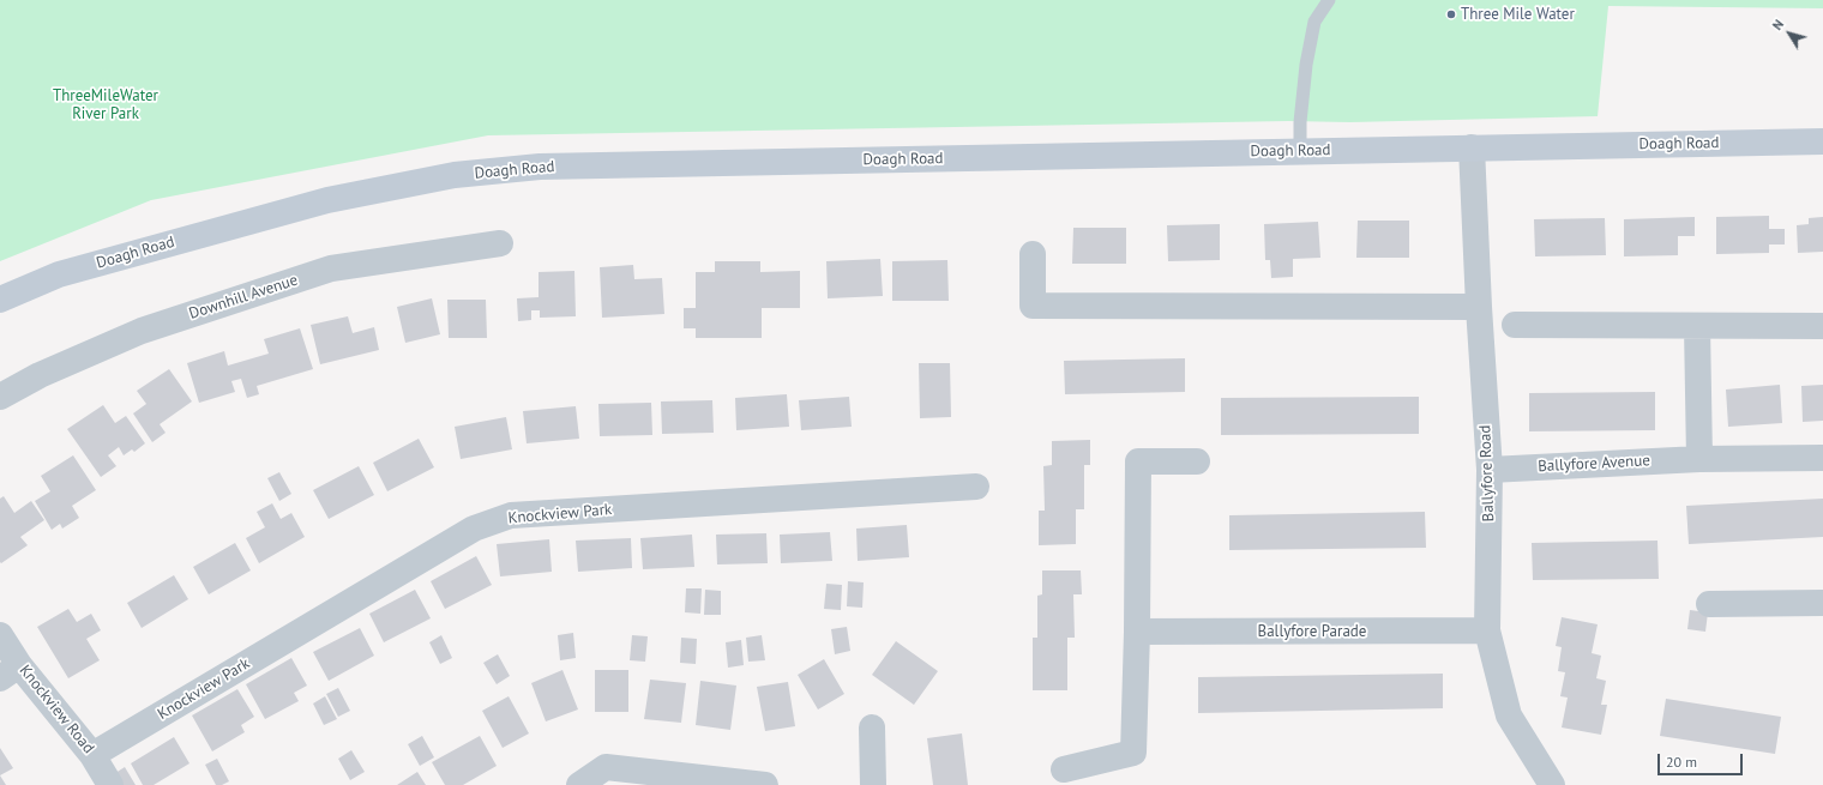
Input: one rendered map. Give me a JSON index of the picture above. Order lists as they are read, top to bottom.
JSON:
{
  "streets": {
    "main road": ["Doagh Road"],
    "street": [
      "Downhill Avenue",
      "Ballyfore Avenue",
      "Ballyfore Road",
      "Knockview Park",
      "Ballyfore Parade",
      "Knockview Road"
    ]
  },
  "crossings": [
    ["Doagh Road", "Ballyfore Road"],
    ["Ballyfore Avenue", "Ballyfore Road"],
    ["Ballyfore Road", "Ballyfore Parade"],
    ["Knockview Park", "Knockview Road"]
  ],
  "parks": ["ThreeMileWater River Park"],
  "places": ["Three Mile Water"],
  "scale_bar": "20 m",
  "north": "top left"
}
